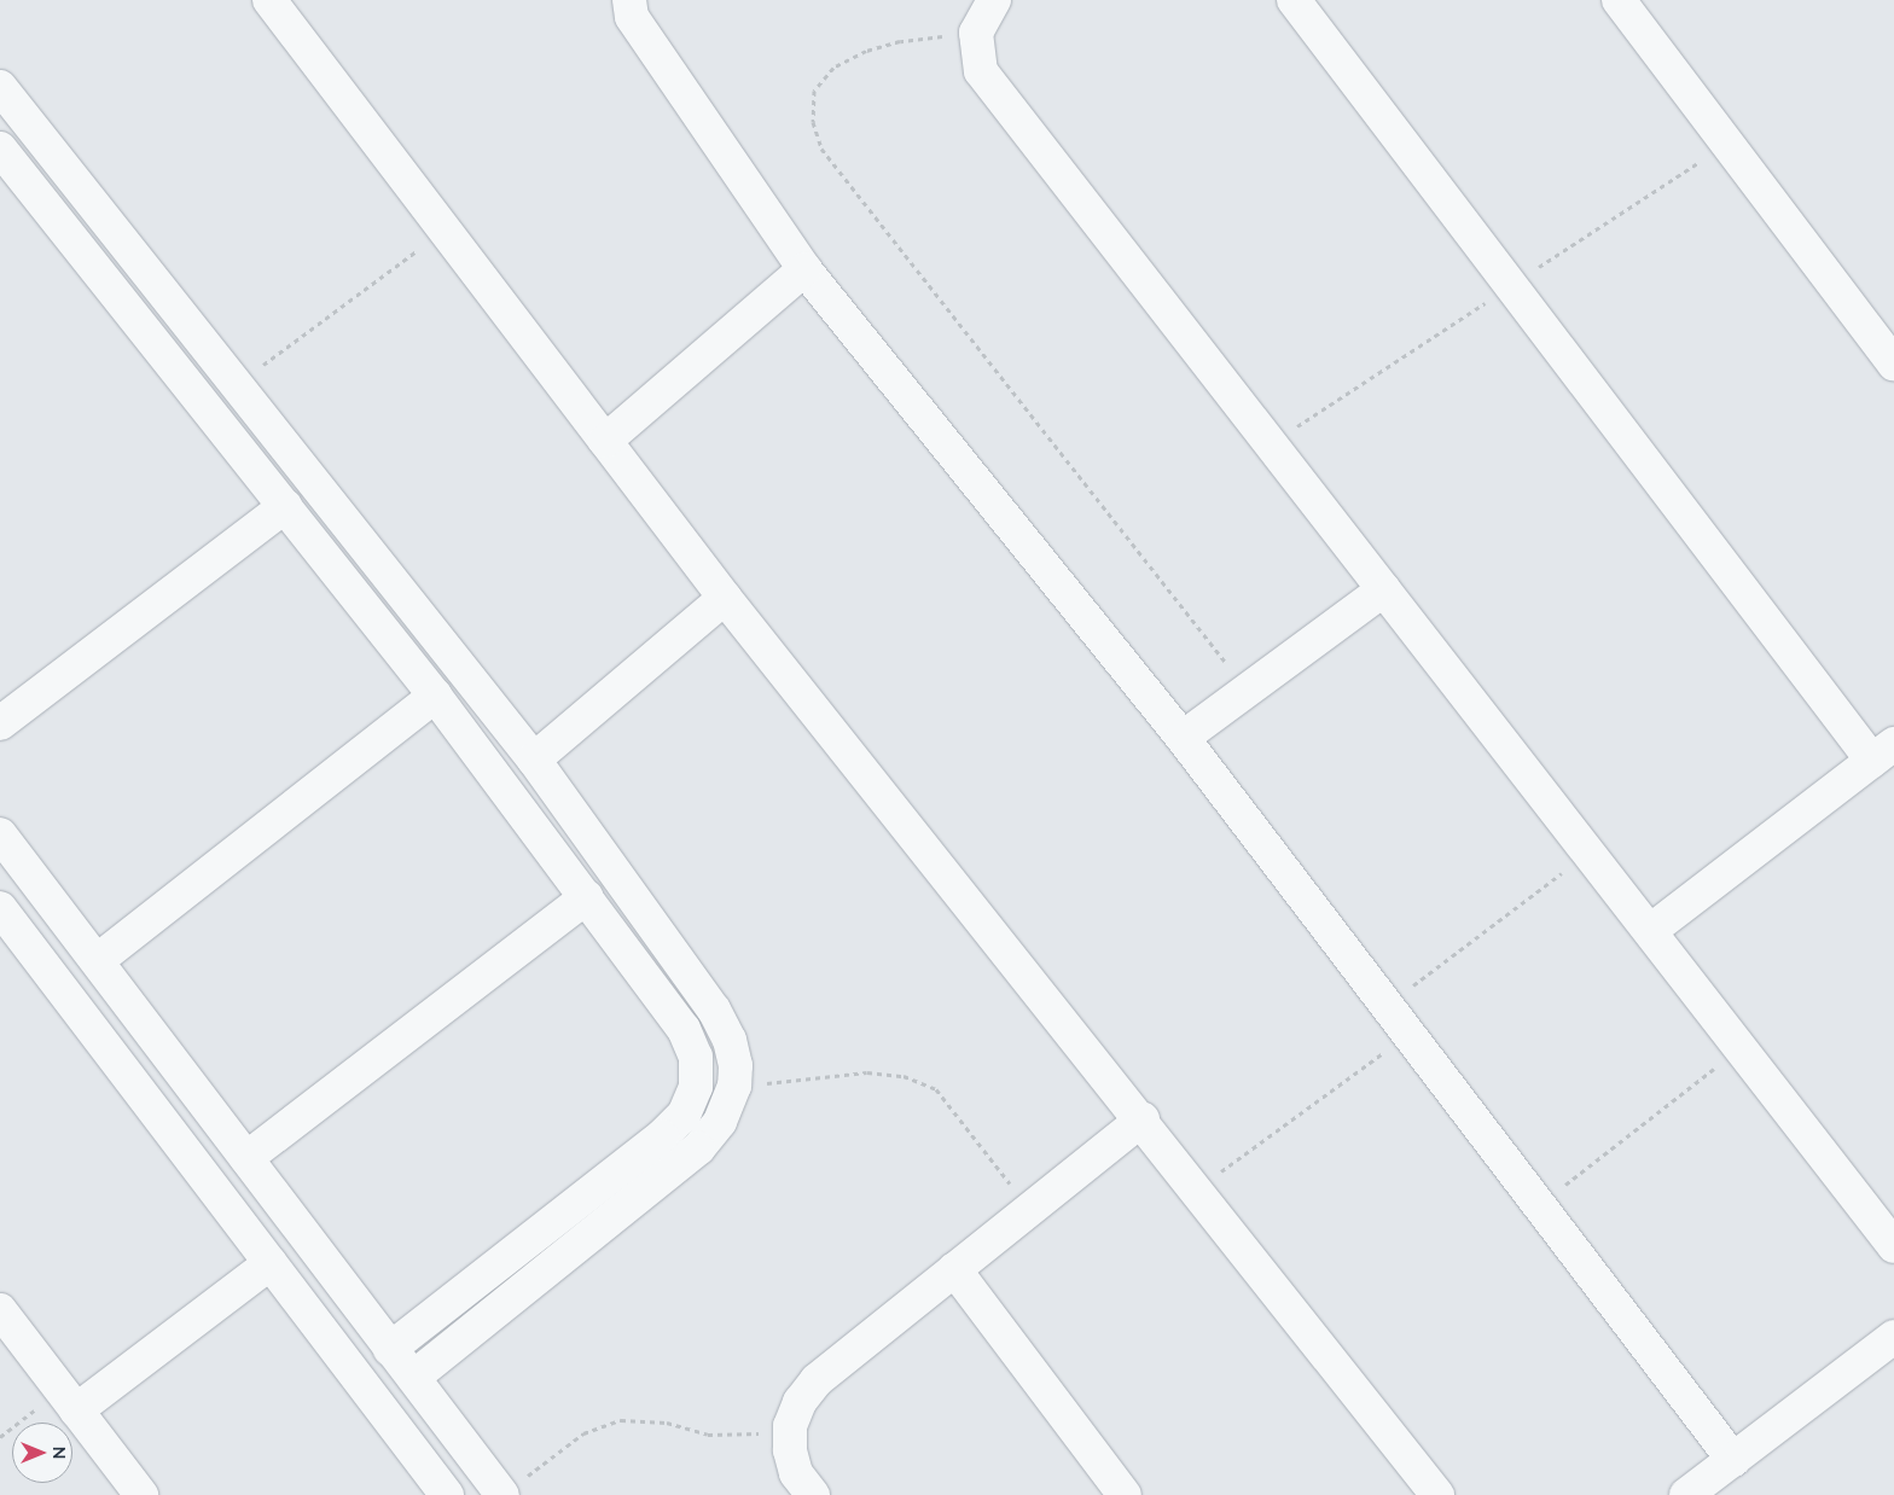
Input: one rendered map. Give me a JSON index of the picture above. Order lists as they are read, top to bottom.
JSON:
{
  "north": "right"
}
